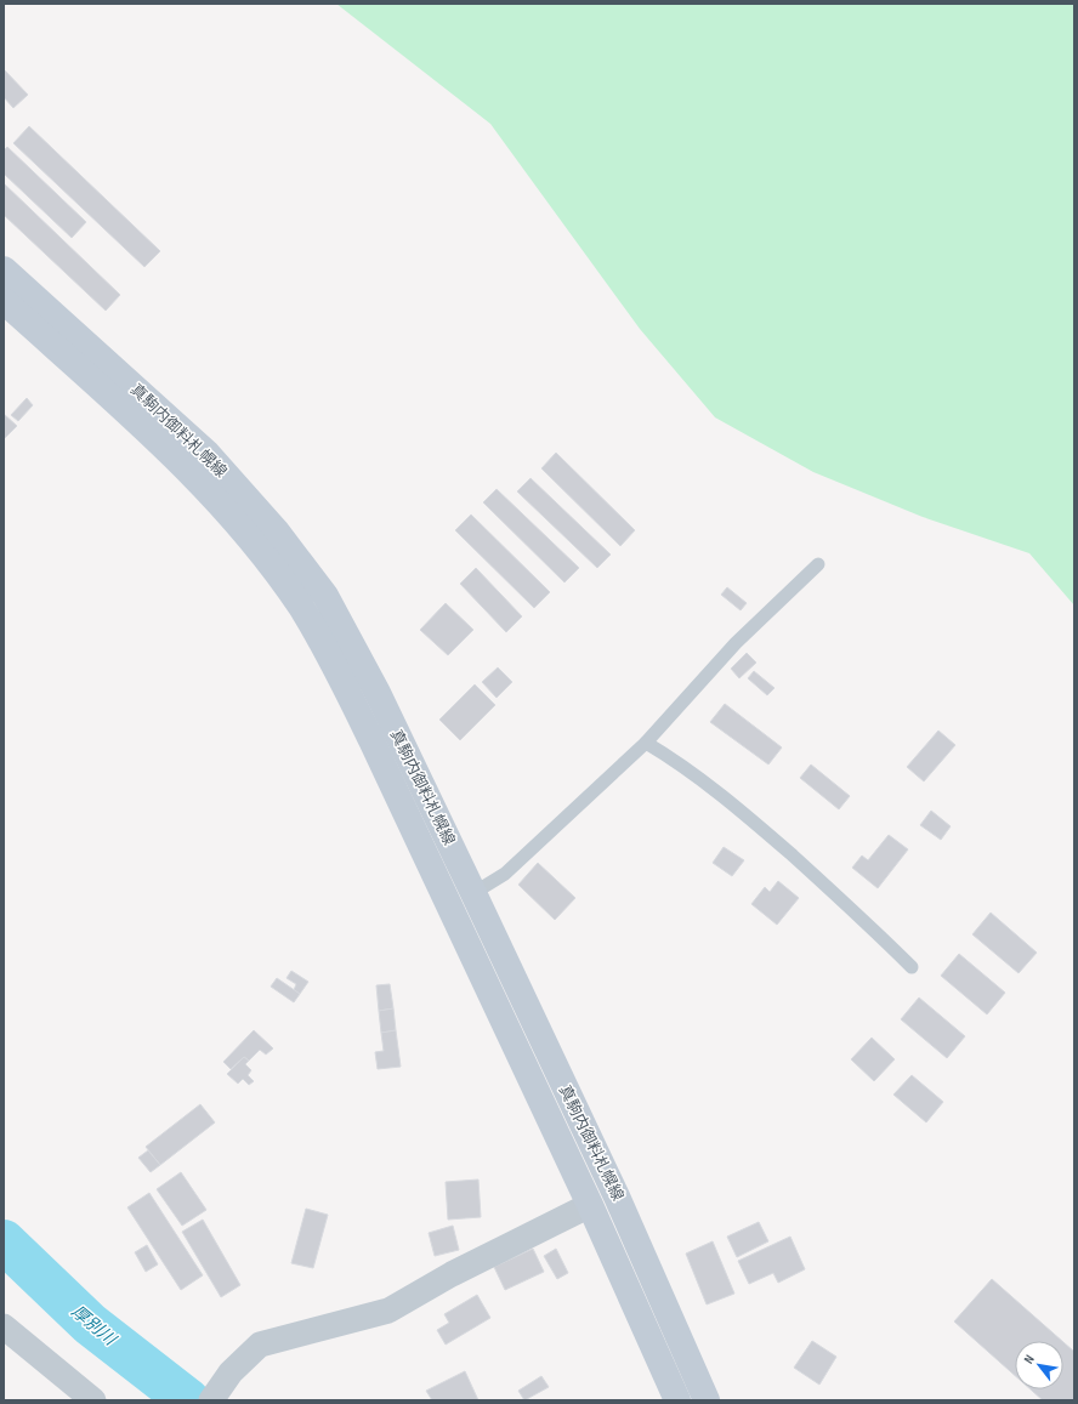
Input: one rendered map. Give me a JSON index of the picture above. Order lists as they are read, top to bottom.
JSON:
{
  "streets": {
    "main road": ["真駒内御料札幌線"]
  },
  "water": ["厚別川"],
  "north": "top left"
}
